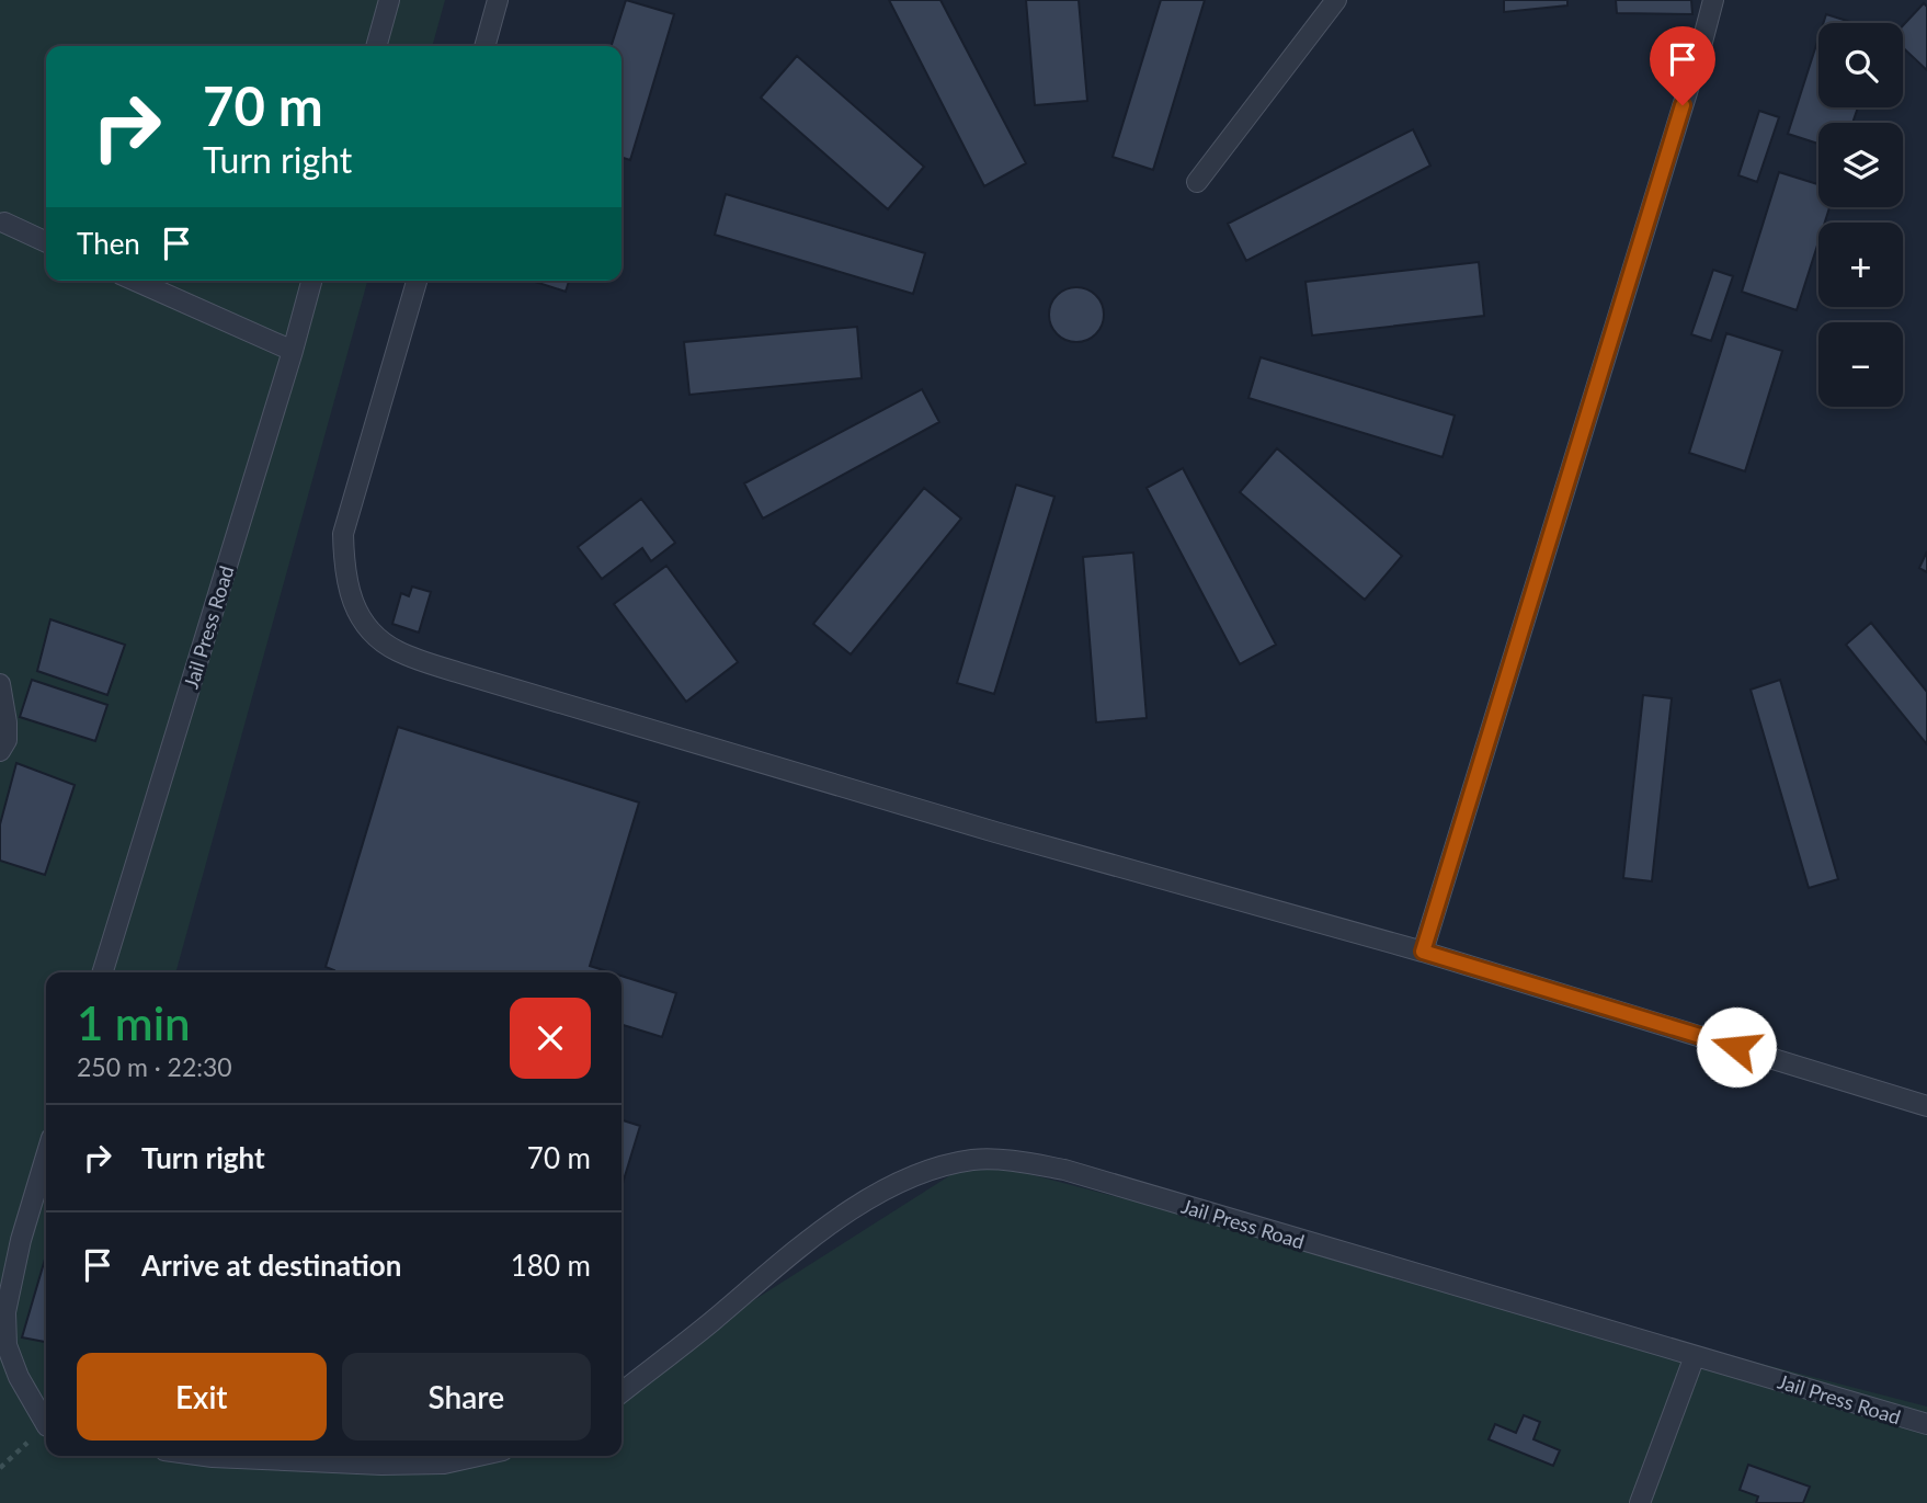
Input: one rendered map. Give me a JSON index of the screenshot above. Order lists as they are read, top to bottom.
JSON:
{
  "streets": {
    "lane": ["Jail Press Road"]
  },
  "page": {
    "map_buttons": ["+", "−"],
    "turn": ["70 m", "Turn right"],
    "then": "Then",
    "heading": ["1 min", "250 m · 22:30"],
    "list": [
      {
        "name": "Turn right",
        "value": "70 m"
      },
      {
        "name": "Arrive at destination",
        "value": "180 m"
      }
    ],
    "buttons": ["Exit", "Share"]
  }
}
